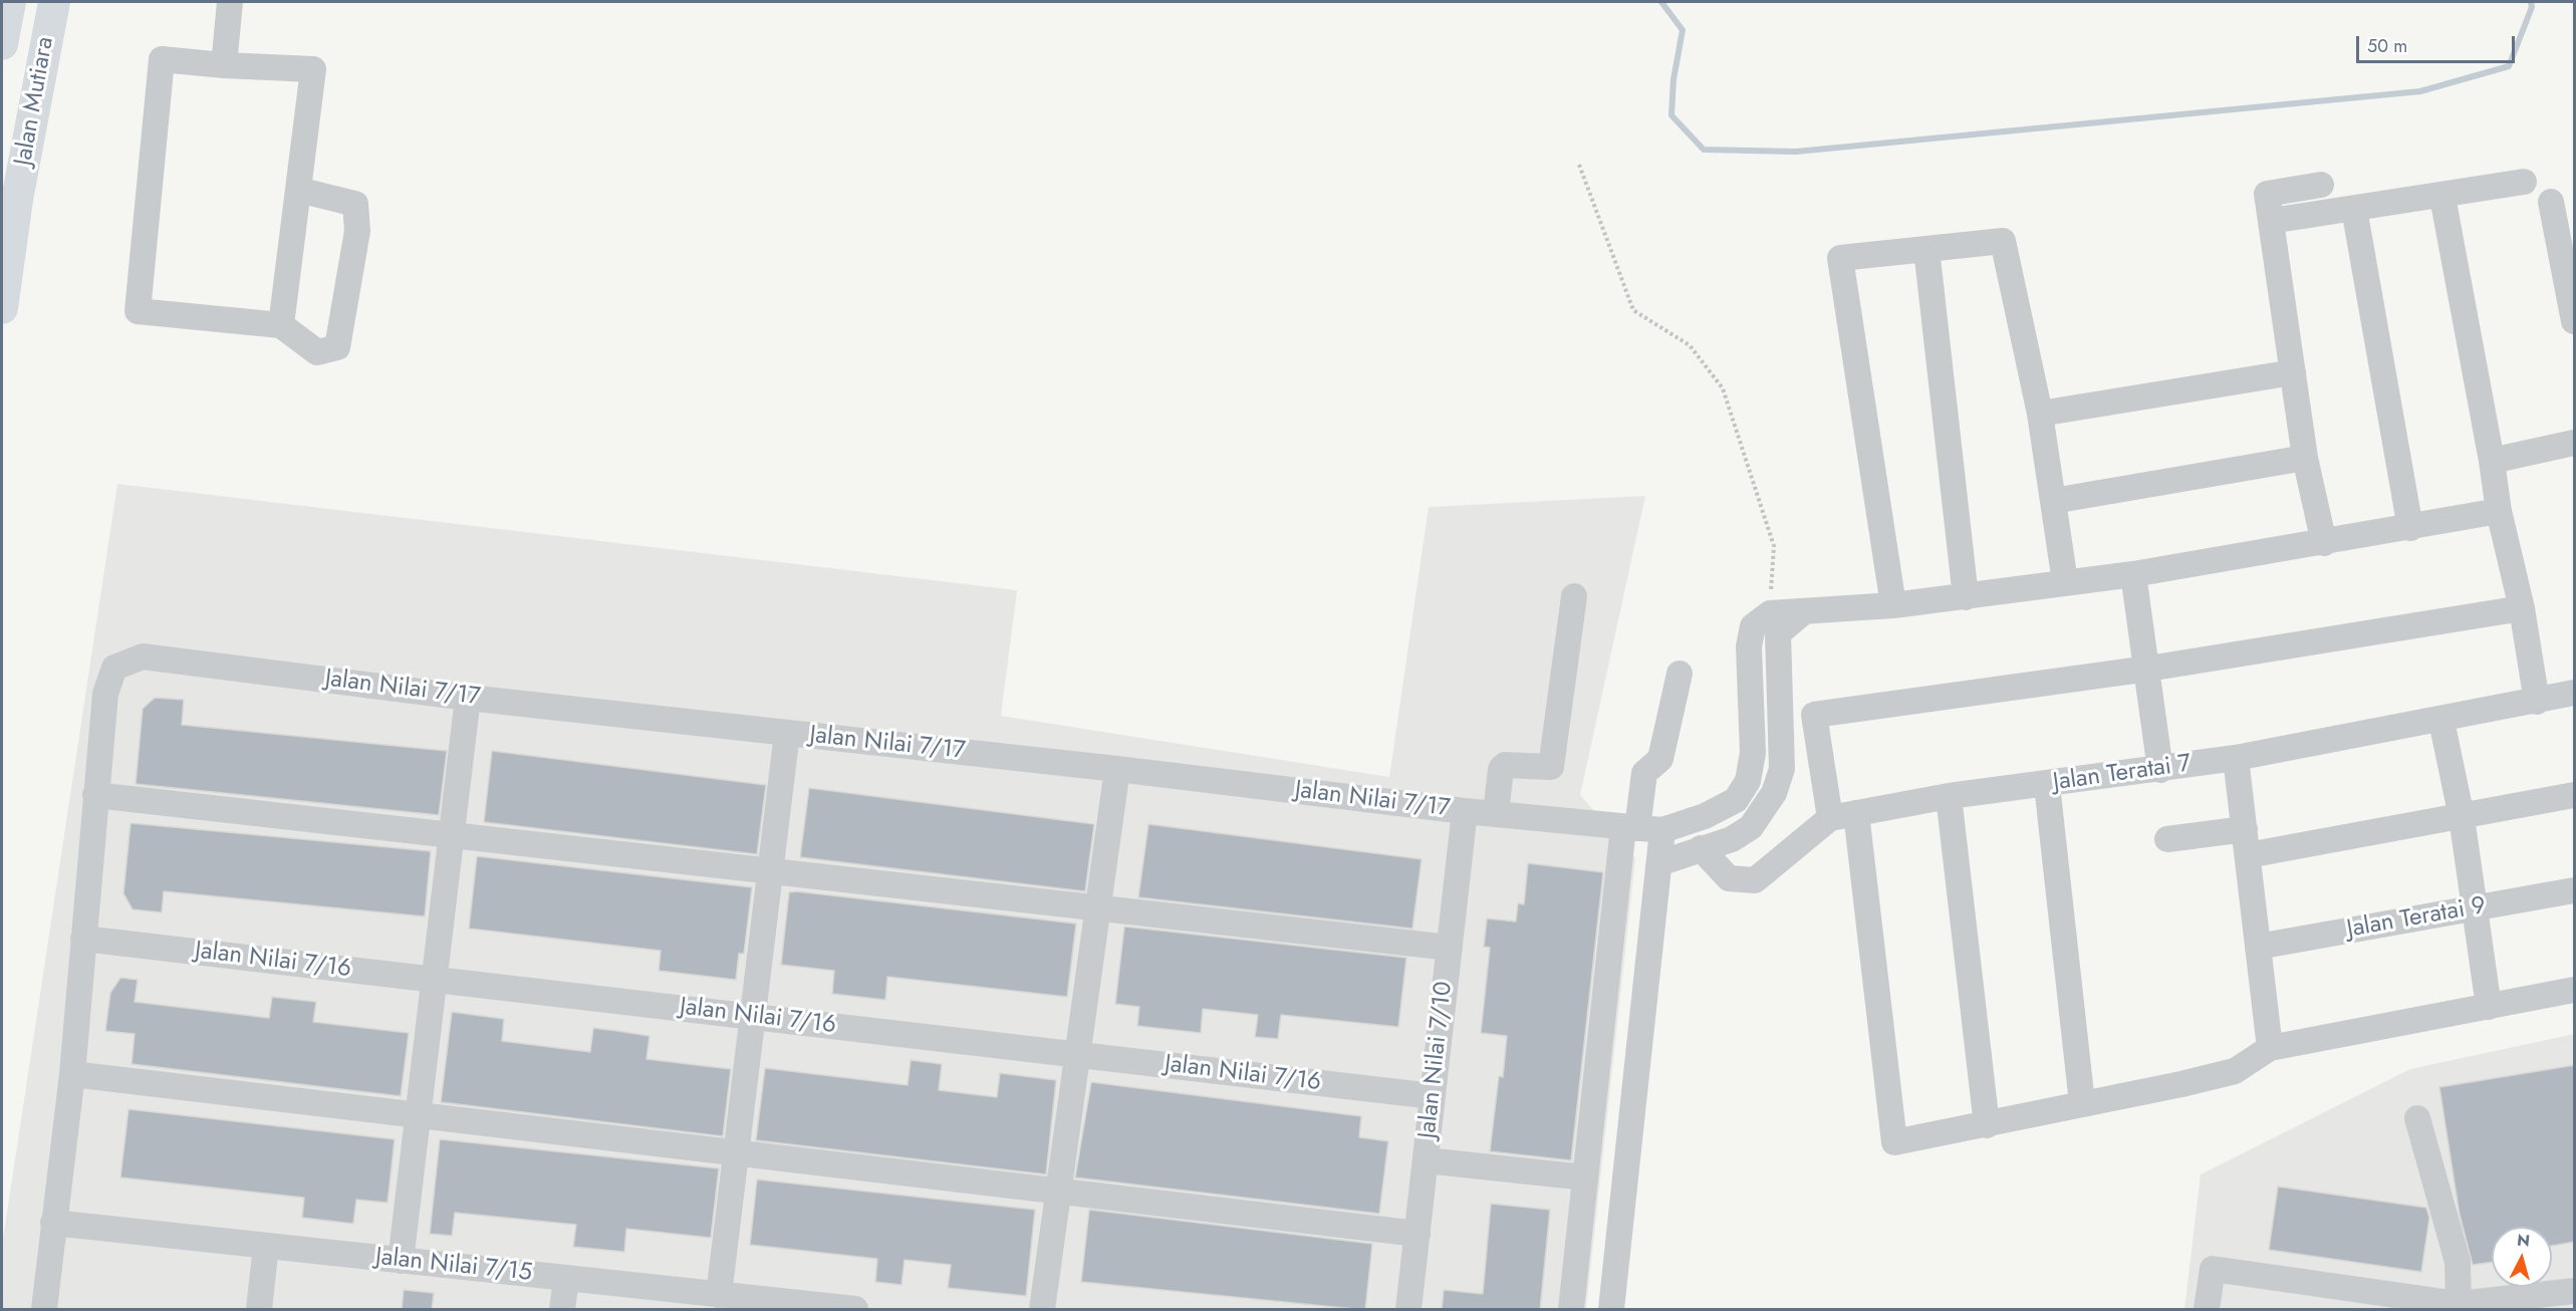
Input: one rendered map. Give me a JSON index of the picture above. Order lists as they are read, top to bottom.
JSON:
{
  "streets": {
    "main road": ["Jalan Mutiara"],
    "street": [
      "Jalan Nilai 7/17",
      "Jalan Teratai 7",
      "Jalan Teratai 9",
      "Jalan Nilai 7/16",
      "Jalan Nilai 7/10",
      "Jalan Nilai 7/15"
    ]
  },
  "crossings": [
    ["Jalan Nilai 7/17", "Jalan Nilai 7/10"],
    ["Jalan Nilai 7/16", "Jalan Nilai 7/10"]
  ],
  "scale_bar": "50 m",
  "north": "top"
}
